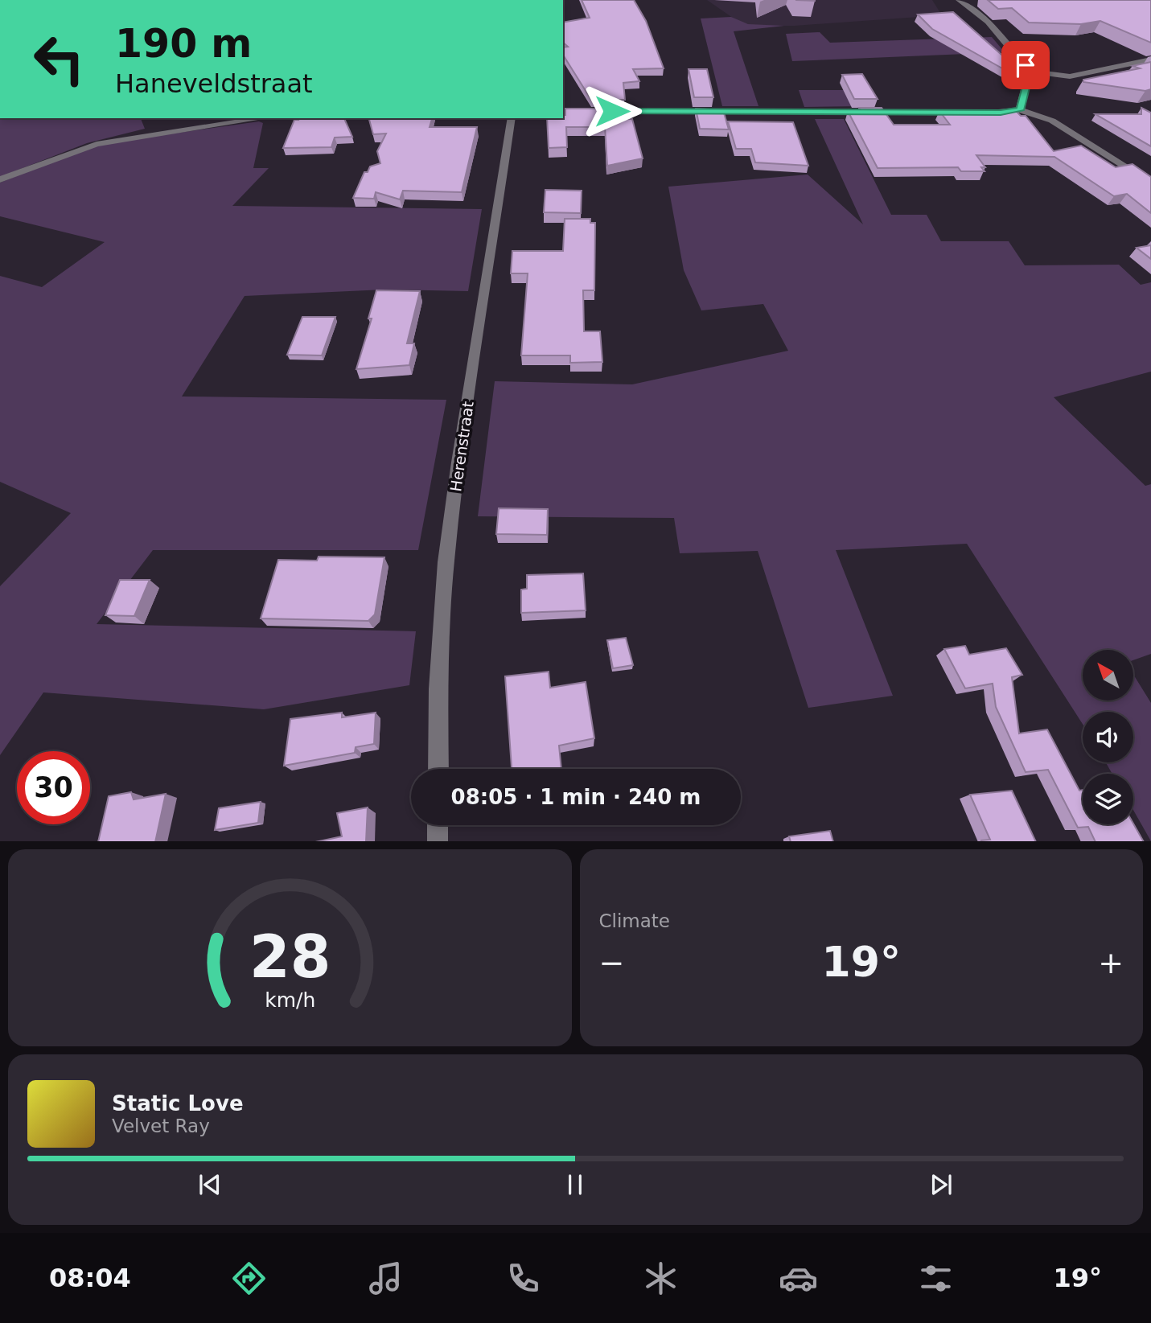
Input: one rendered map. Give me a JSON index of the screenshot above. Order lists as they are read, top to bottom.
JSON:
{
  "streets": {
    "street": ["Herenstraat"]
  },
  "north": "top left",
  "page": {
    "turn": ["190 m", "Haneveldstraat"],
    "limit": "30",
    "trip": "08:05 · 1 min · 240 m",
    "tile": "Climate",
    "heat": ["−", "19°", "+"],
    "song": ["Static Love", "Velvet Ray"],
    "tabs": ["08:04", "19°"],
    "gauge": ["28", "km/h"]
  }
}
